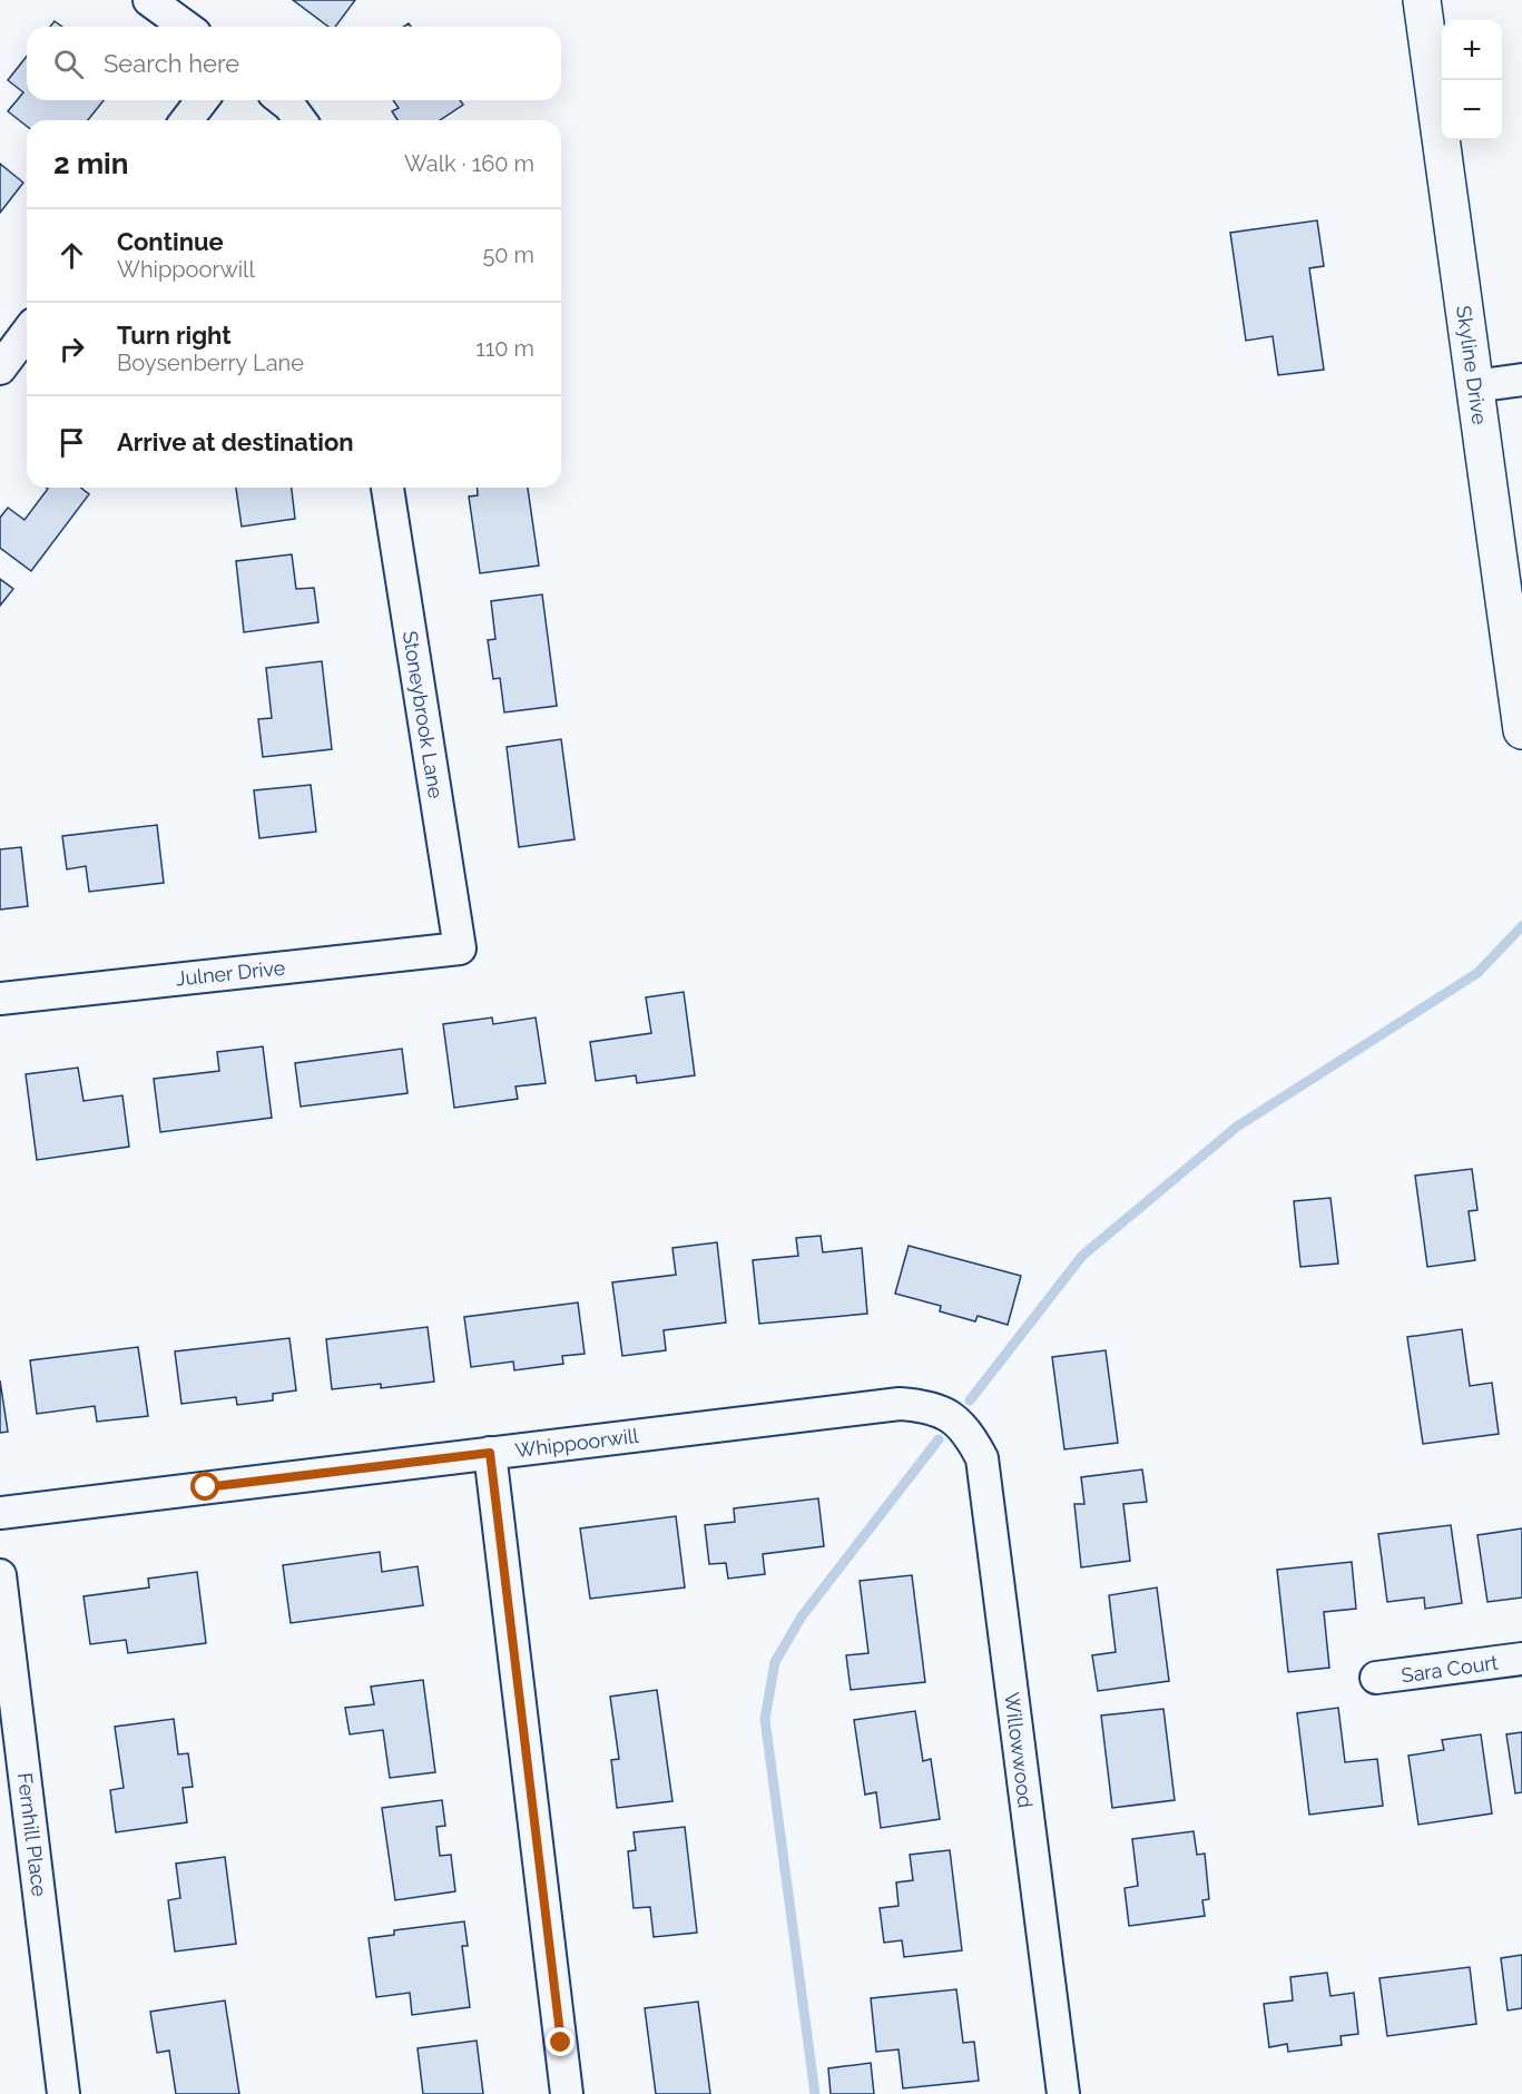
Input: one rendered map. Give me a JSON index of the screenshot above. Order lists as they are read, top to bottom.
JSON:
{
  "streets": {
    "street": [
      "Skyline Drive",
      "Stoneybrook Lane",
      "Julner Drive",
      "Whippoorwill",
      "Sara Court",
      "Willowwood",
      "Fernhill Place"
    ]
  },
  "crossings": [
    ["Stoneybrook Lane", "Julner Drive"],
    ["Whippoorwill", "Willowwood"]
  ],
  "page": {
    "map_buttons": ["+", "−"],
    "search": "Search here",
    "heading": ["2 min", "Walk · 160 m"],
    "list": [
      ["Continue", "Whippoorwill", "50 m"],
      ["Turn right", "Boysenberry Lane", "110 m"],
      "Arrive at destination"
    ]
  }
}
